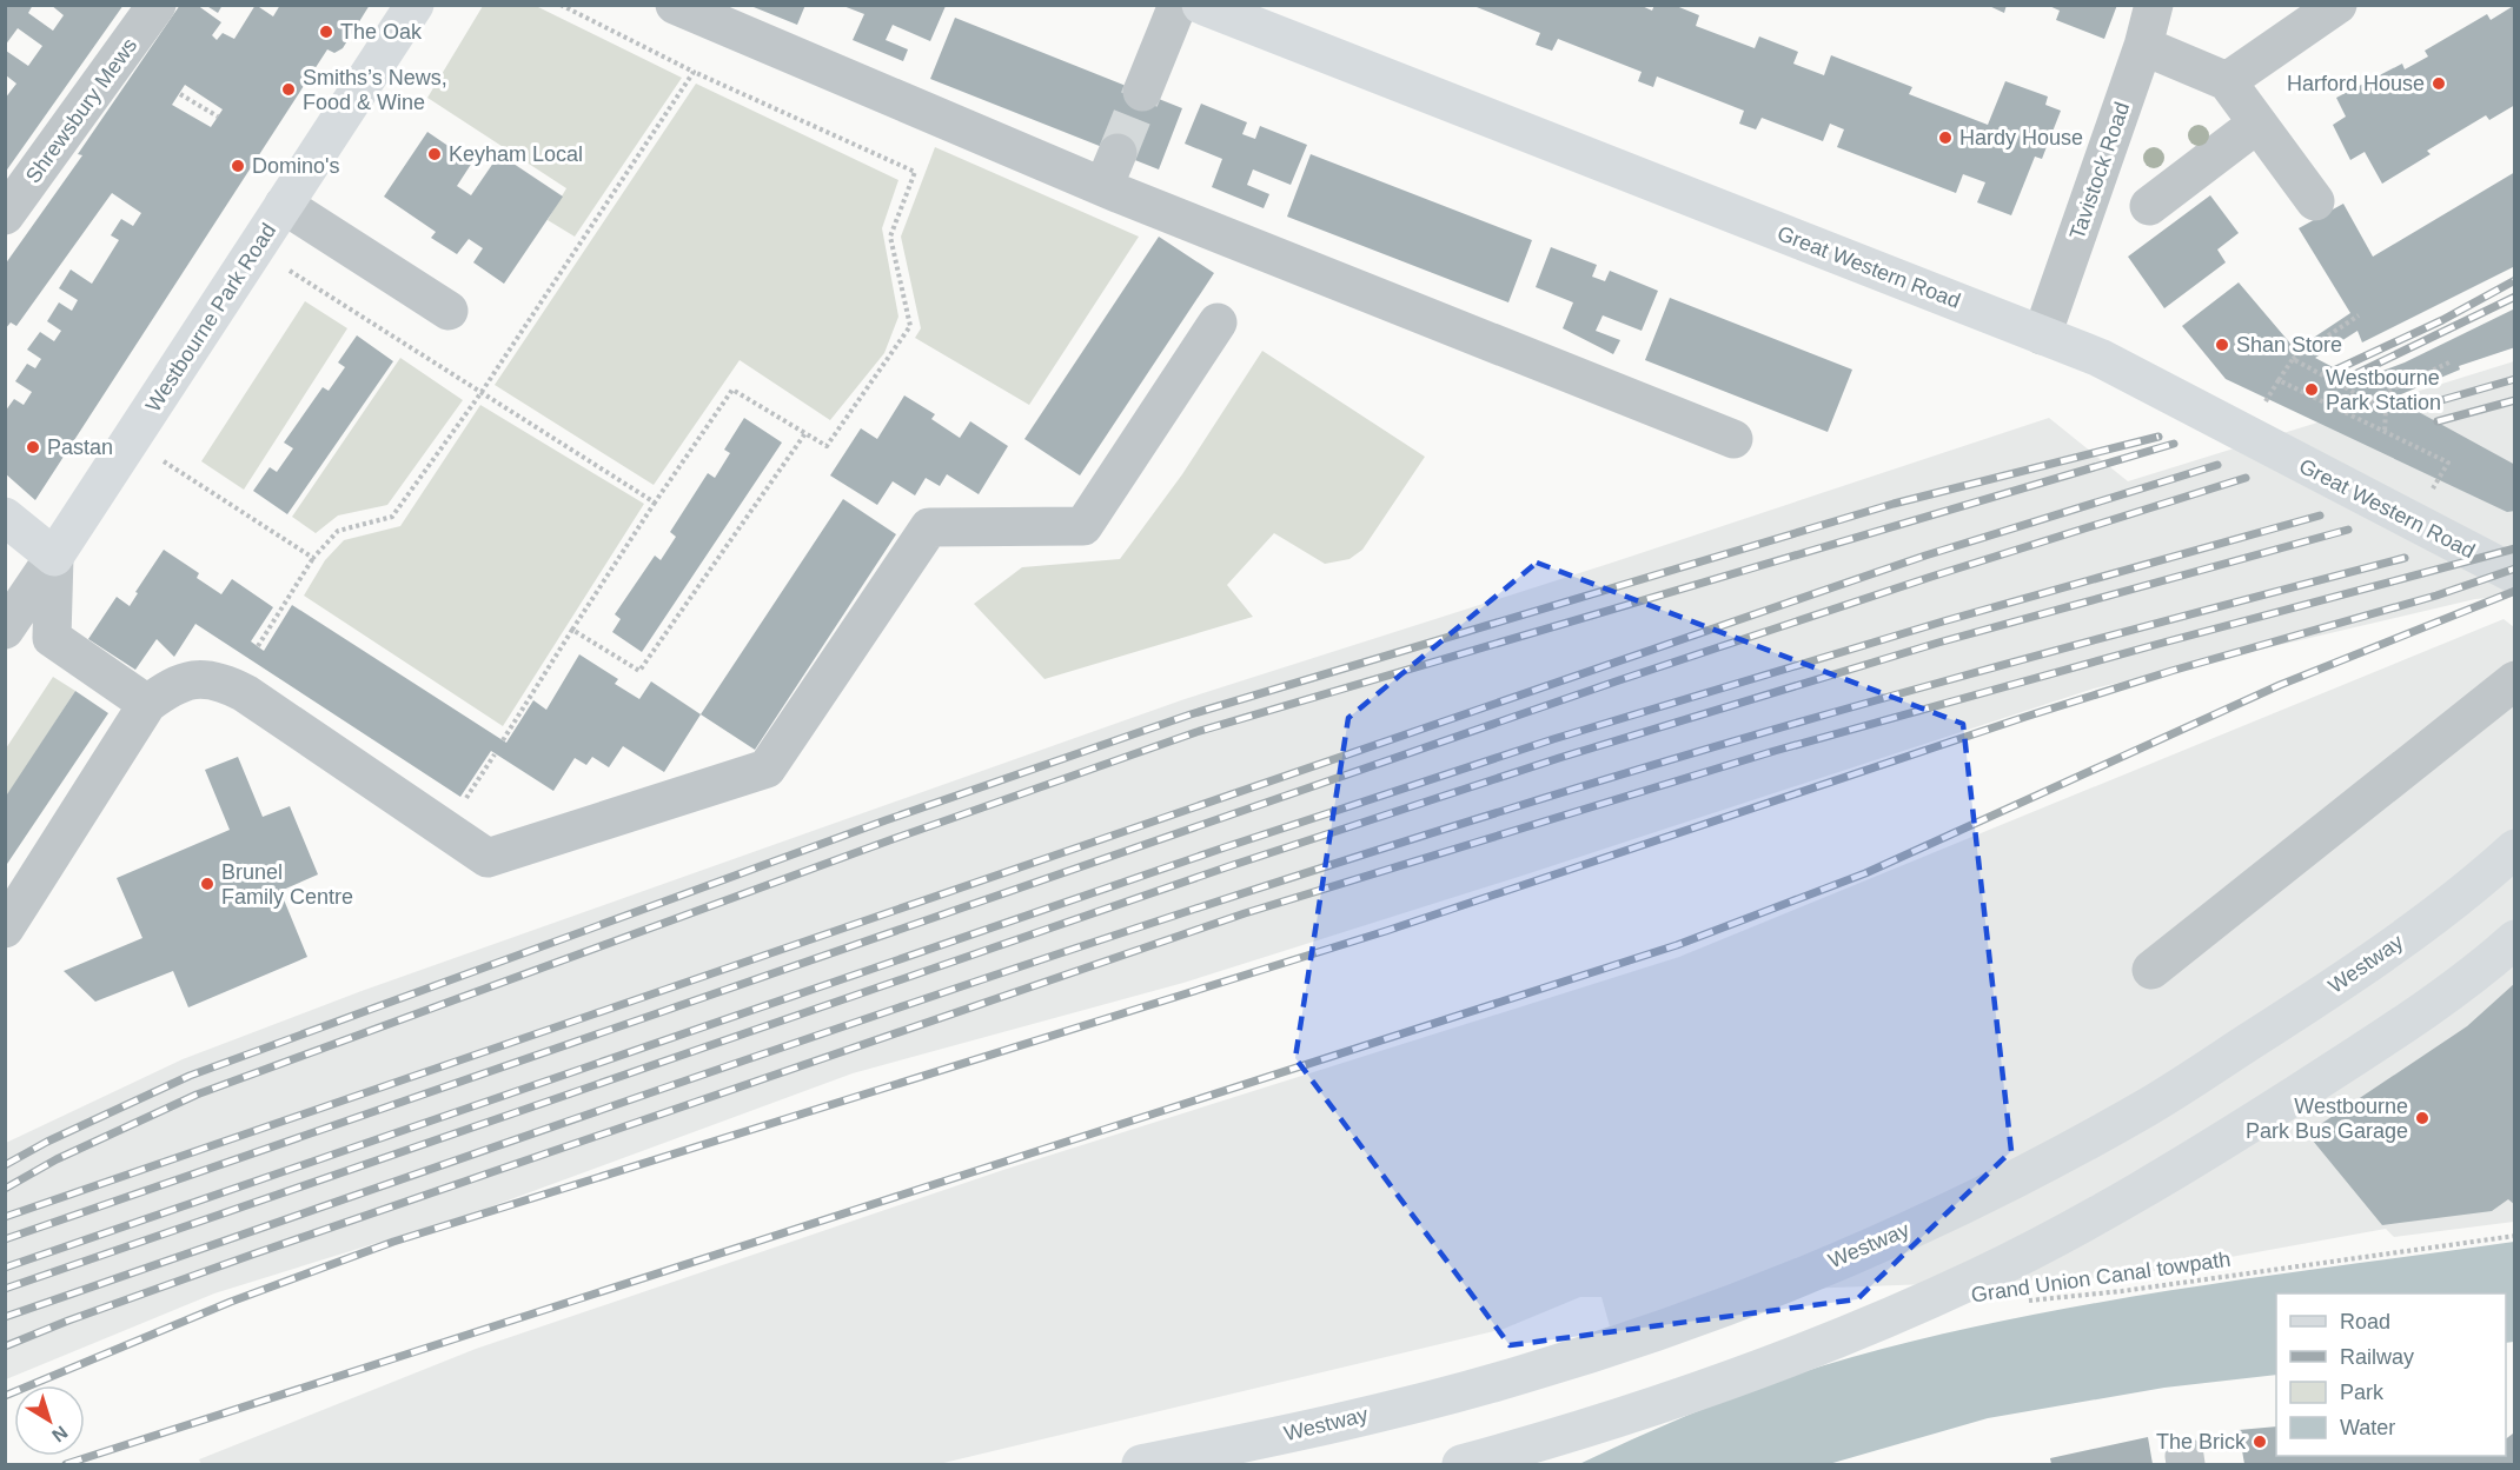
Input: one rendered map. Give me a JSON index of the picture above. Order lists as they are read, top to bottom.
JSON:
{
  "streets": {
    "main road": ["Great Western Road", "Westbourne Park Road", "Westway"],
    "street": ["Shrewsbury Mews", "Tavistock Road"],
    "path": ["Grand Union Canal towpath"]
  },
  "crossings": [
    ["Tavistock Road", "Great Western Road"]
  ],
  "places": [
    "The Oak",
    "Harford House",
    "Smiths’s News, Food & Wine",
    "Hardy House",
    "Keyham Local",
    "Domino's",
    "Shan Store",
    "Westbourne Park Station",
    "Pastan",
    "Brunel Family Centre",
    "Westbourne Park Bus Garage",
    "The Brick"
  ],
  "legend": [
    "Road",
    "Railway",
    "Park",
    "Water"
  ],
  "north": "bottom right"
}
